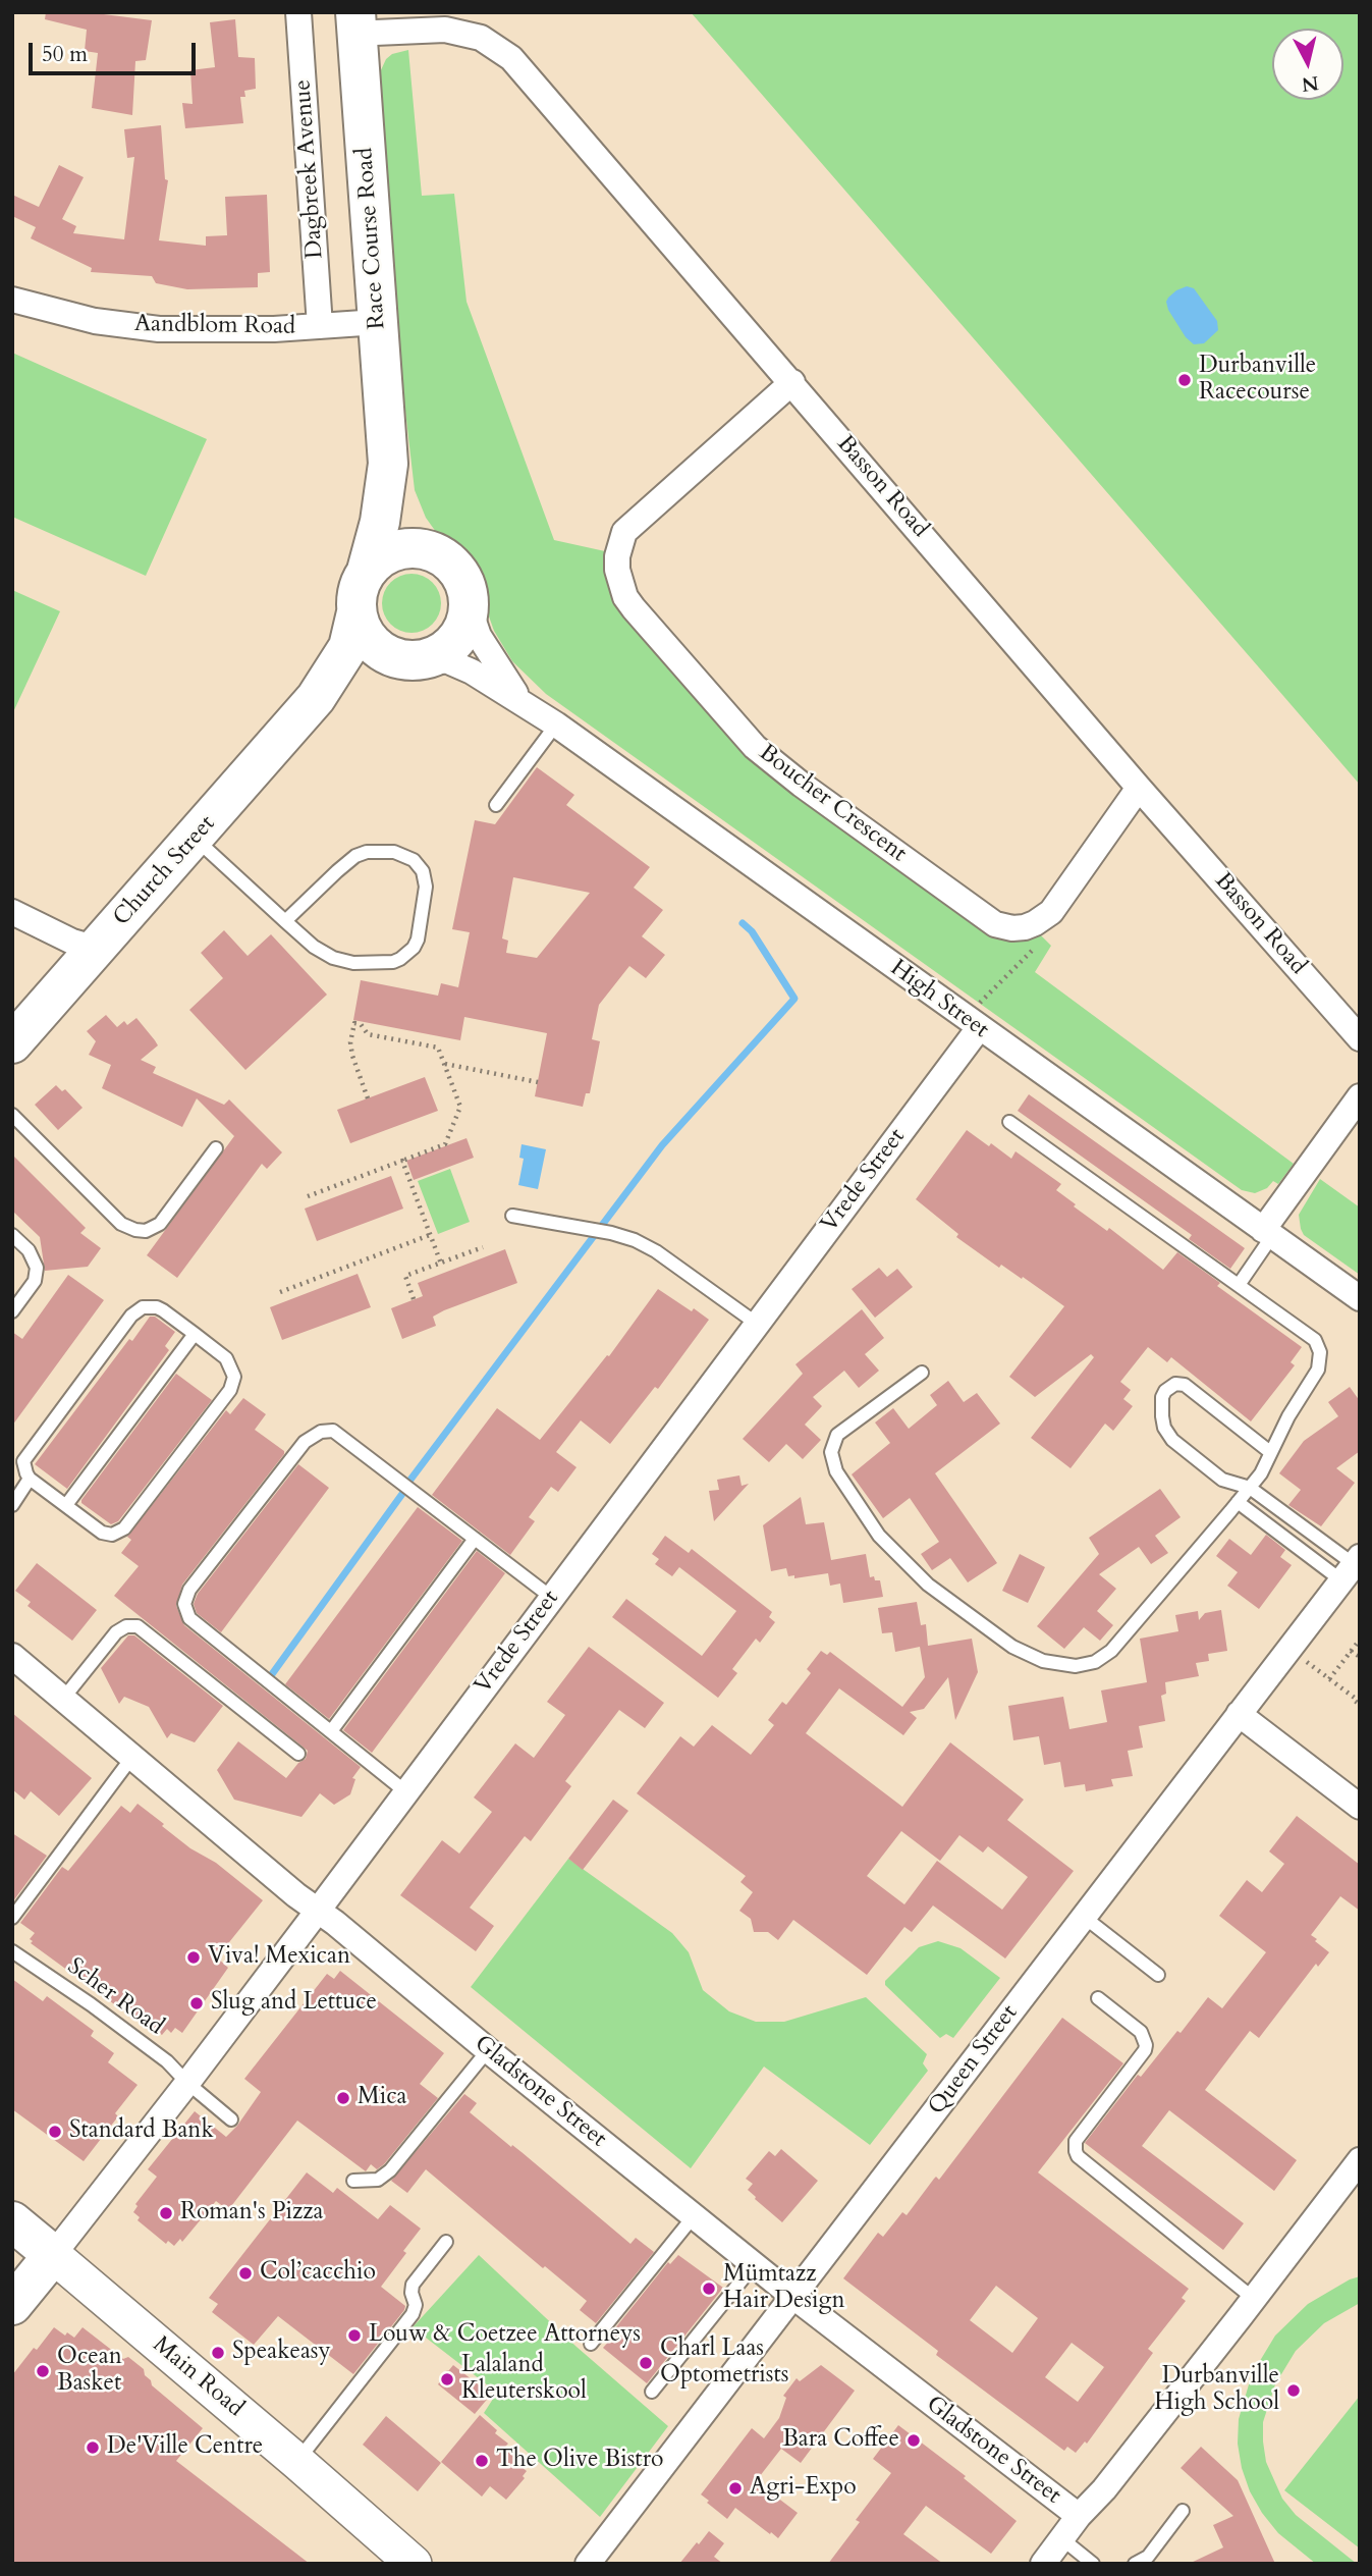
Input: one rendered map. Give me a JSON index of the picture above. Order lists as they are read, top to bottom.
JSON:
{
  "streets": {
    "main road": ["Race Course Road", "Church Street", "Main Road"],
    "street": [
      "Dagbreek Avenue",
      "Aandblom Road",
      "Basson Road",
      "Boucher Crescent",
      "High Street",
      "Vrede Street",
      "Queen Street",
      "Gladstone Street"
    ],
    "lane": ["Scher Road"]
  },
  "crossings": [
    ["Dagbreek Avenue", "Aandblom Road"],
    ["Race Course Road", "Aandblom Road"],
    ["Race Course Road", "Basson Road"],
    ["Race Course Road", "Church Street"],
    ["Race Course Road", "High Street"],
    ["Basson Road", "Boucher Crescent"],
    ["Church Street", "High Street"],
    ["High Street", "Vrede Street"],
    ["Vrede Street", "Scher Road"],
    ["Vrede Street", "Gladstone Street"],
    ["Vrede Street", "Main Road"],
    ["Queen Street", "Gladstone Street"]
  ],
  "places": [
    "Durbanville Racecourse",
    "Viva! Mexican",
    "Slug and Lettuce",
    "Mica",
    "Standard Bank",
    "Roman's Pizza",
    "Col’cacchio",
    "Mümtazz Hair Design",
    "Louw & Coetzee Attorneys",
    "Speakeasy",
    "Charl Laas Optometrists",
    "Ocean Basket",
    "Lalaland Kleuterskool",
    "Durbanville High School",
    "Bara Coffee",
    "De'Ville Centre",
    "The Olive Bistro",
    "Agri-Expo"
  ],
  "scale_bar": "50 m",
  "north": "bottom"
}
